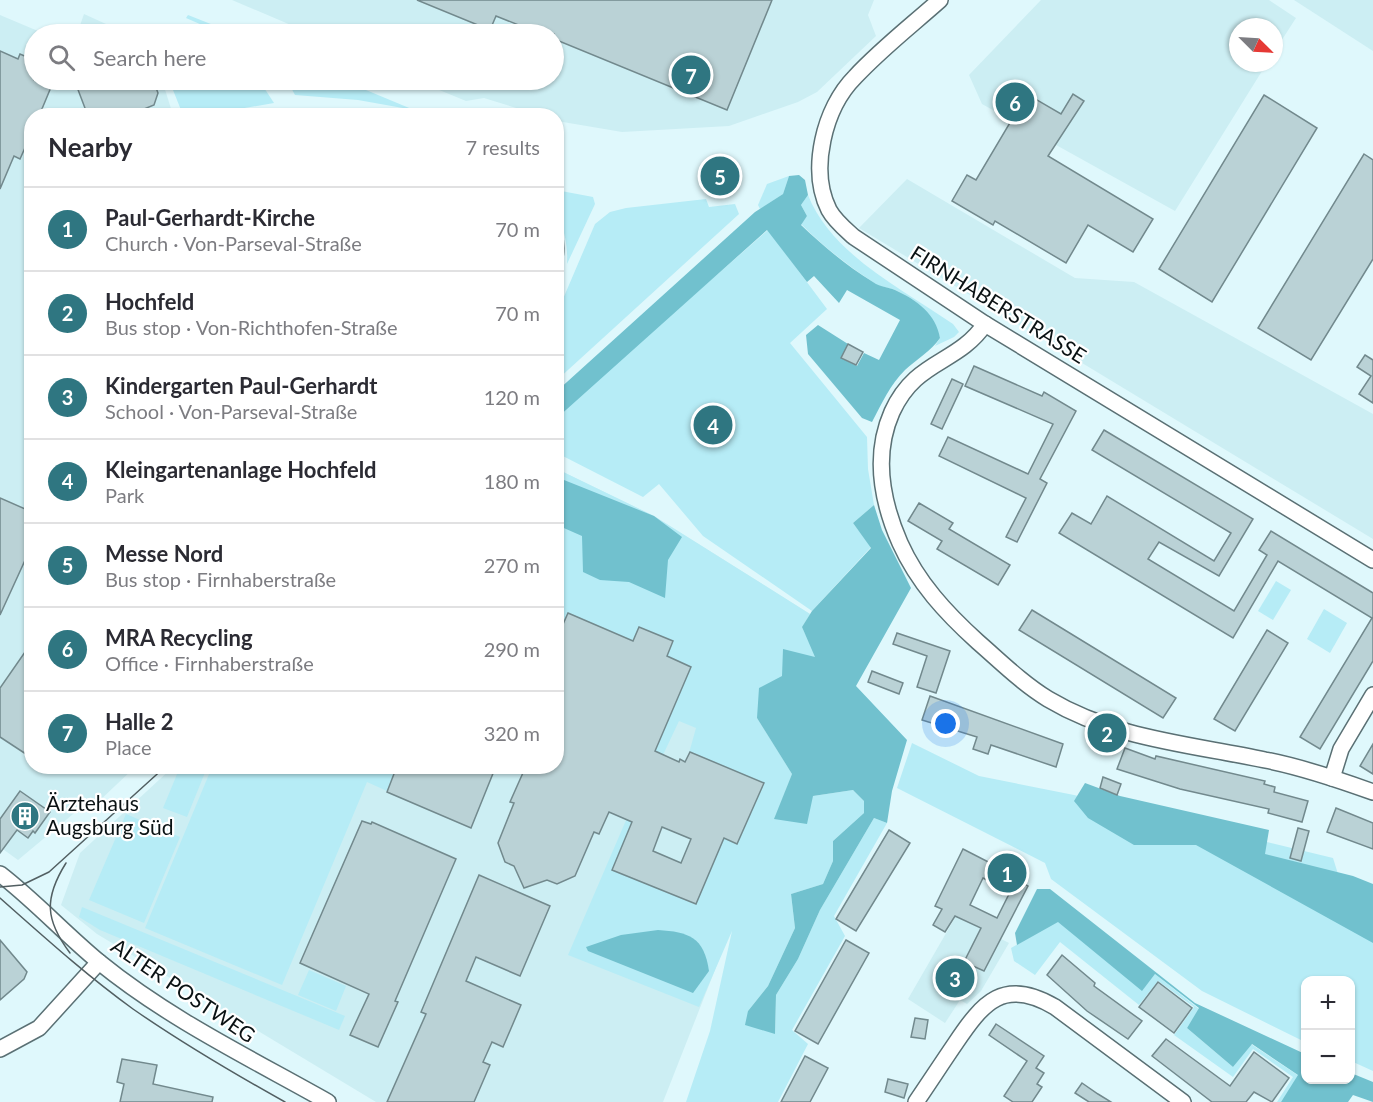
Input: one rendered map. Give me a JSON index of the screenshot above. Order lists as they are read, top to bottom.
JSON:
{
  "streets": {
    "street": ["FIRNHABERSTRASSE", "ALTER POSTWEG"]
  },
  "places": {
    "building": ["Ärztehaus Augsburg Süd"]
  },
  "north": "bottom right",
  "page": {
    "search": "Search here",
    "pins": [
      "7",
      "6",
      "5",
      "4",
      "2",
      "1",
      "3"
    ],
    "heading": ["Nearby", "7 results"],
    "list": [
      {
        "mark": "1",
        "name": "Paul-Gerhardt-Kirche",
        "note": "Church · Von-Parseval-Straße",
        "value": "70 m"
      },
      {
        "mark": "2",
        "name": "Hochfeld",
        "note": "Bus stop · Von-Richthofen-Straße",
        "value": "70 m"
      },
      {
        "mark": "3",
        "name": "Kindergarten Paul-Gerhardt",
        "note": "School · Von-Parseval-Straße",
        "value": "120 m"
      },
      {
        "mark": "4",
        "name": "Kleingartenanlage Hochfeld",
        "note": "Park",
        "value": "180 m"
      },
      {
        "mark": "5",
        "name": "Messe Nord",
        "note": "Bus stop · Firnhaberstraße",
        "value": "270 m"
      },
      {
        "mark": "6",
        "name": "MRA Recycling",
        "note": "Office · Firnhaberstraße",
        "value": "290 m"
      },
      {
        "mark": "7",
        "name": "Halle 2",
        "note": "Place",
        "value": "320 m"
      }
    ],
    "map_buttons": ["+", "−"]
  }
}
